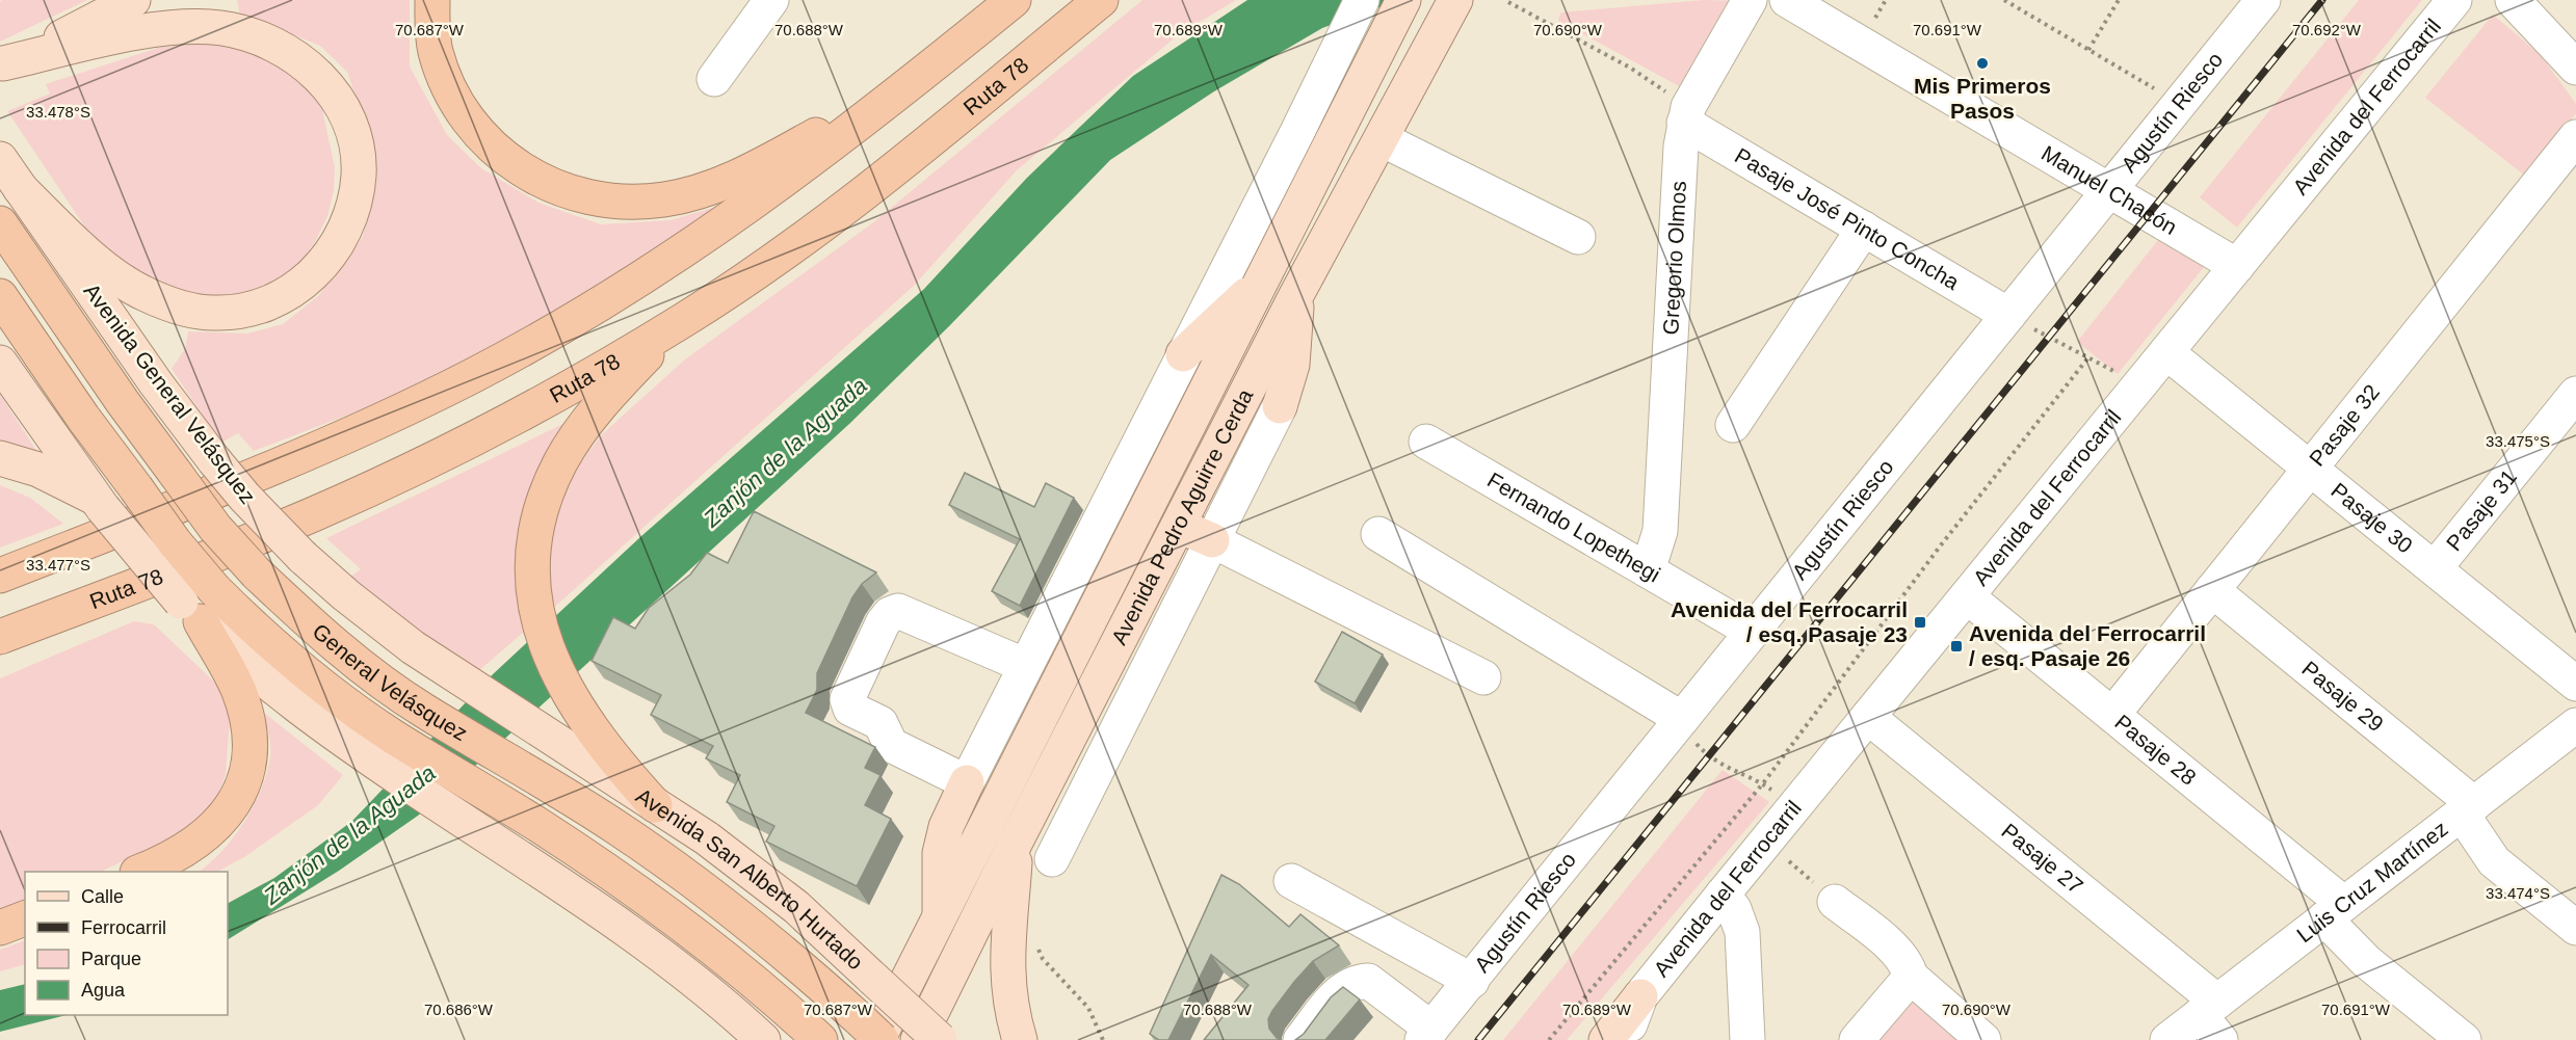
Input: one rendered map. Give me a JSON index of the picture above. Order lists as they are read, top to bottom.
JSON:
{
  "streets": {
    "highway": ["Ruta 78", "General Velásquez"],
    "main road": ["Avenida General Velásquez", "Avenida Pedro Aguirre Cerda", "Avenida San Alberto Hurtado"],
    "street": [
      "Avenida del Ferrocarril",
      "Agustín Riesco",
      "Manuel Chacón",
      "Pasaje José Pinto Concha",
      "Gregorio Olmos",
      "Pasaje 32",
      "Pasaje 31",
      "Pasaje 30",
      "Fernando Lopethegi",
      "Pasaje 29",
      "Pasaje 28",
      "Pasaje 27",
      "Luis Cruz Martínez"
    ]
  },
  "crossings": [
    ["Avenida del Ferrocarril", "Manuel Chacón"],
    ["Avenida del Ferrocarril", "Pasaje 30"],
    ["Avenida del Ferrocarril", "Pasaje 28"],
    ["Avenida del Ferrocarril", "Pasaje 27"],
    ["Agustín Riesco", "Manuel Chacón"],
    ["Agustín Riesco", "Pasaje José Pinto Concha"],
    ["Agustín Riesco", "Fernando Lopethegi"],
    ["Pasaje José Pinto Concha", "Gregorio Olmos"],
    ["Gregorio Olmos", "Fernando Lopethegi"],
    ["Avenida General Velásquez", "Avenida San Alberto Hurtado"],
    ["Pasaje 32", "Pasaje 30"],
    ["Pasaje 32", "Pasaje 29"],
    ["Pasaje 32", "Pasaje 28"],
    ["Pasaje 31", "Pasaje 30"],
    ["Avenida Pedro Aguirre Cerda", "General Velásquez"],
    ["Pasaje 29", "Luis Cruz Martínez"],
    ["Pasaje 28", "Luis Cruz Martínez"],
    ["Pasaje 27", "Luis Cruz Martínez"]
  ],
  "water": ["Zanjón de la Aguada"],
  "places": {
    "other": ["Mis Primeros Pasos"],
    "transit": ["Avenida del Ferrocarril / esq. Pasaje 23", "Avenida del Ferrocarril / esq. Pasaje 26"]
  },
  "legend": [
    "Calle",
    "Ferrocarril",
    "Parque",
    "Agua"
  ],
  "coordinates": [
    "70.687°W",
    "70.688°W",
    "70.689°W",
    "70.690°W",
    "70.691°W",
    "70.692°W",
    "33.478°S",
    "33.475°S",
    "33.477°S",
    "33.474°S",
    "70.686°W"
  ]
}
